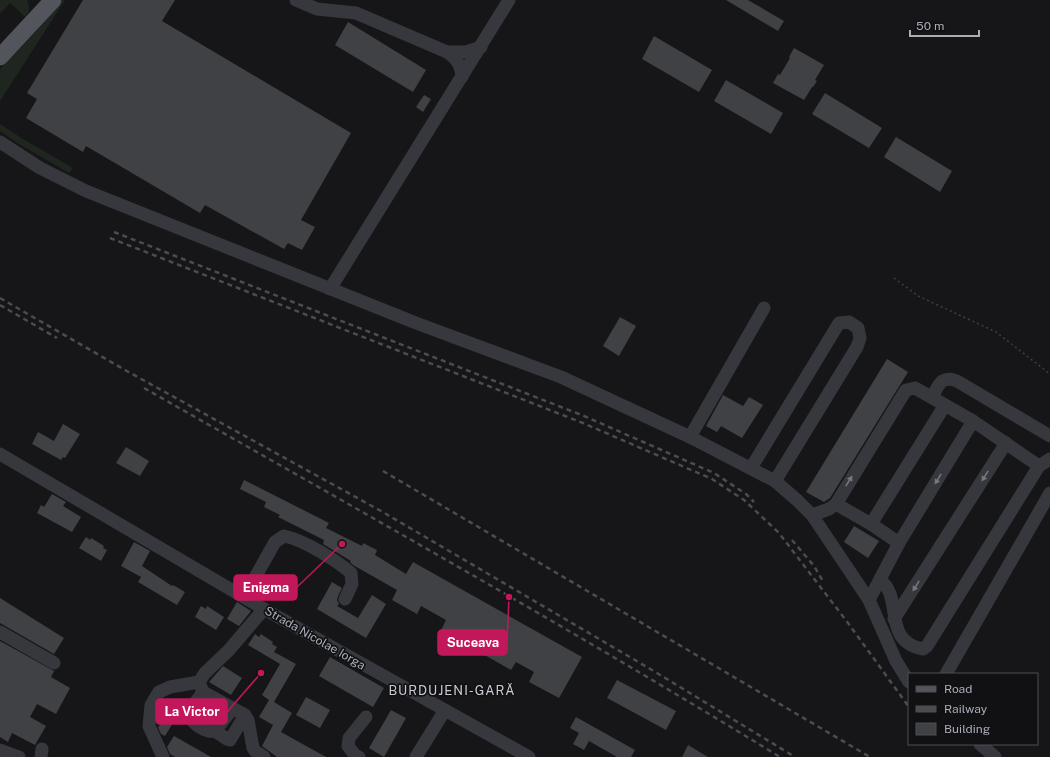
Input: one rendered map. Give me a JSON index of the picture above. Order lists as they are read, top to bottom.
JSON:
{
  "streets": {
    "street": ["Strada Nicolae Iorga"]
  },
  "districts": ["BURDUJENI-GARĂ"],
  "places": ["Enigma", "Suceava", "La Victor"],
  "legend": ["Road", "Railway", "Building"],
  "scale_bar": "50 m"
}
